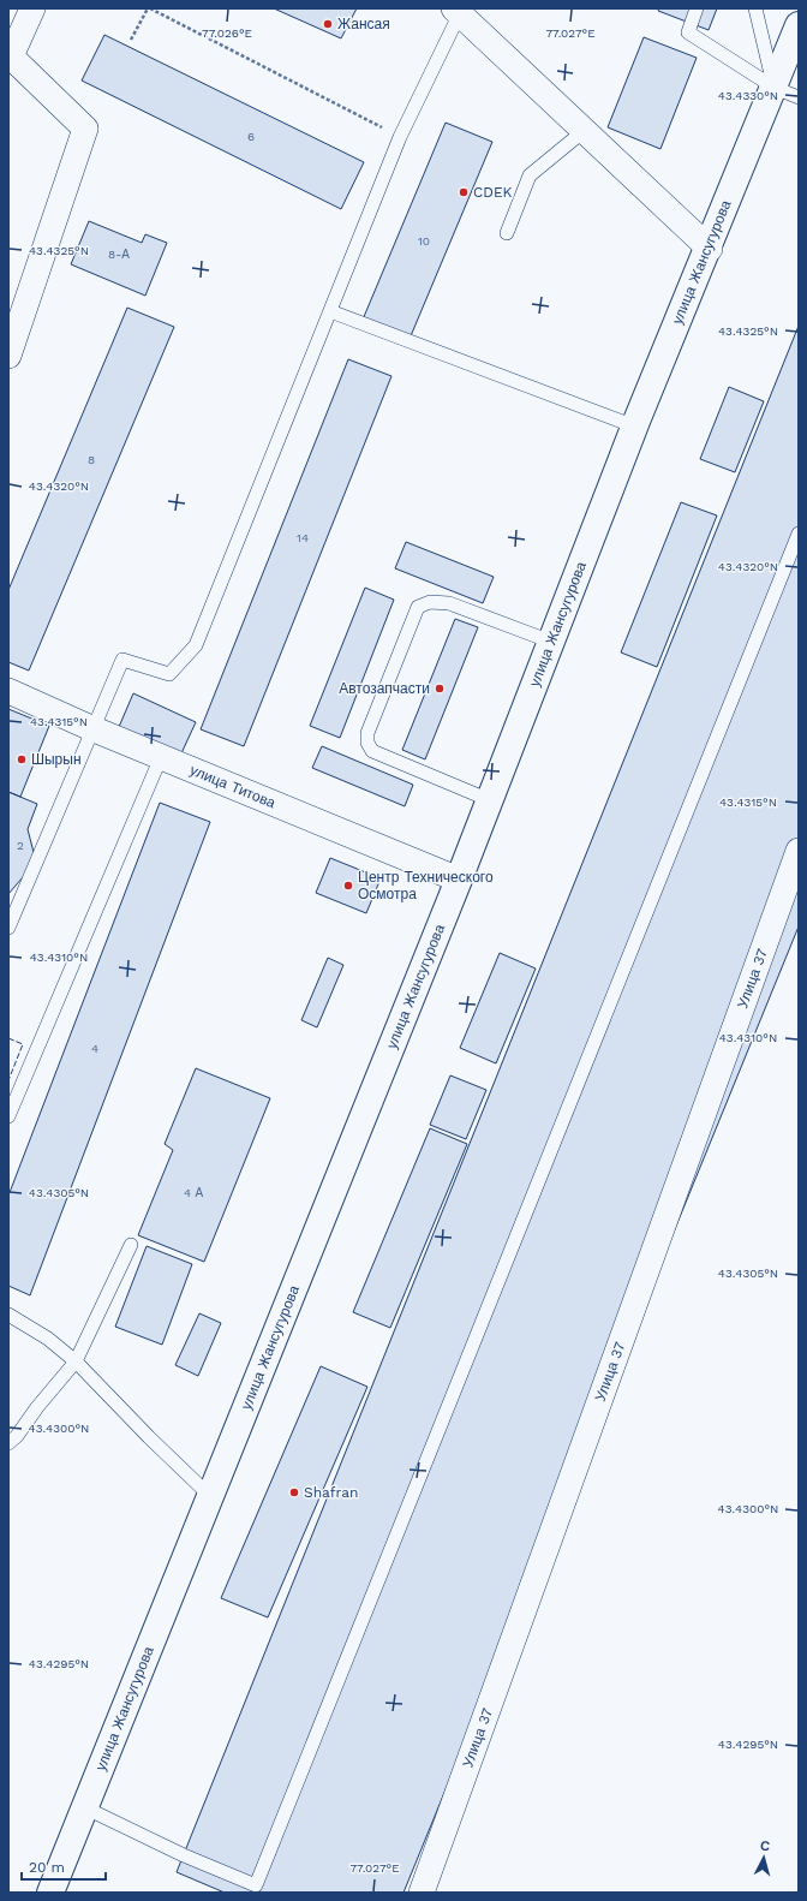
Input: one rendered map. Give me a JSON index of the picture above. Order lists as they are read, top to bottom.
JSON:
{
  "streets": {
    "main road": ["улица Жансугурова"],
    "street": ["улица Титова", "Улица 37"]
  },
  "crossings": [
    ["улица Жансугурова", "улица Титова"]
  ],
  "places": [
    "Жансая",
    "CDEK",
    "Автозапчасти",
    "Шырын",
    "Центр Технического Осмотра",
    "Shafran"
  ],
  "house_numbers": [
    "6",
    "10",
    "8-А",
    "8",
    "14",
    "2",
    "4",
    "4 А"
  ],
  "scale_bar": "20 m",
  "north": "top",
  "coordinates": [
    "77.026°E",
    "77.027°E",
    "43.4330°N",
    "43.4325°N",
    "43.4320°N",
    "43.4315°N",
    "43.4310°N",
    "43.4305°N",
    "43.4300°N",
    "43.4295°N"
  ]
}
